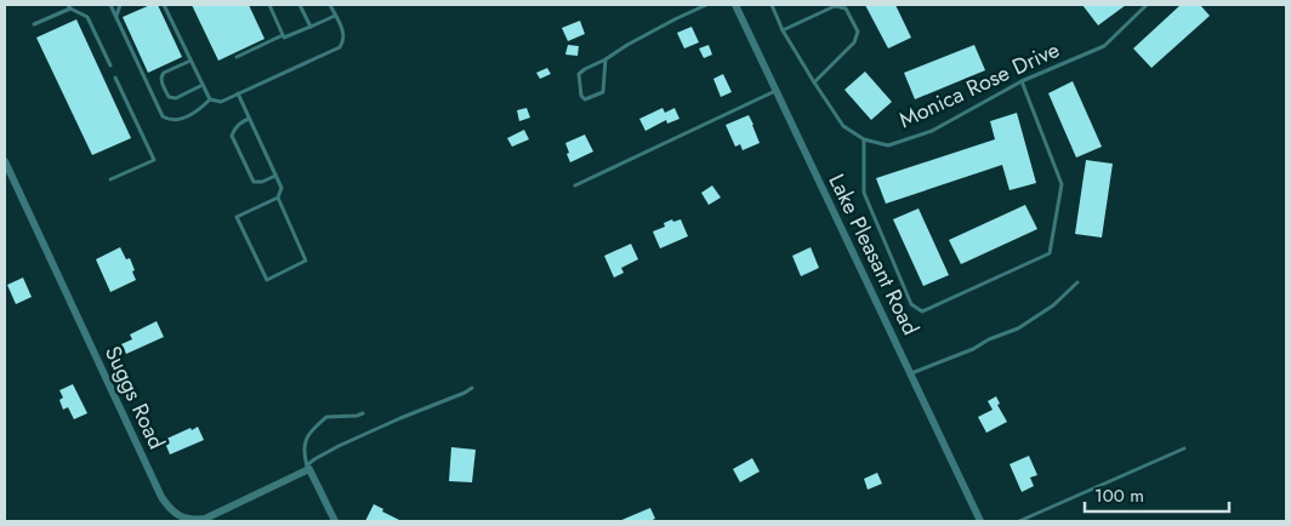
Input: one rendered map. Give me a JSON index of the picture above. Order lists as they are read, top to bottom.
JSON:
{
  "streets": {
    "street": ["Lake Pleasant Road", "Suggs Road"],
    "lane": ["Monica Rose Drive"]
  },
  "scale_bar": "100 m"
}
